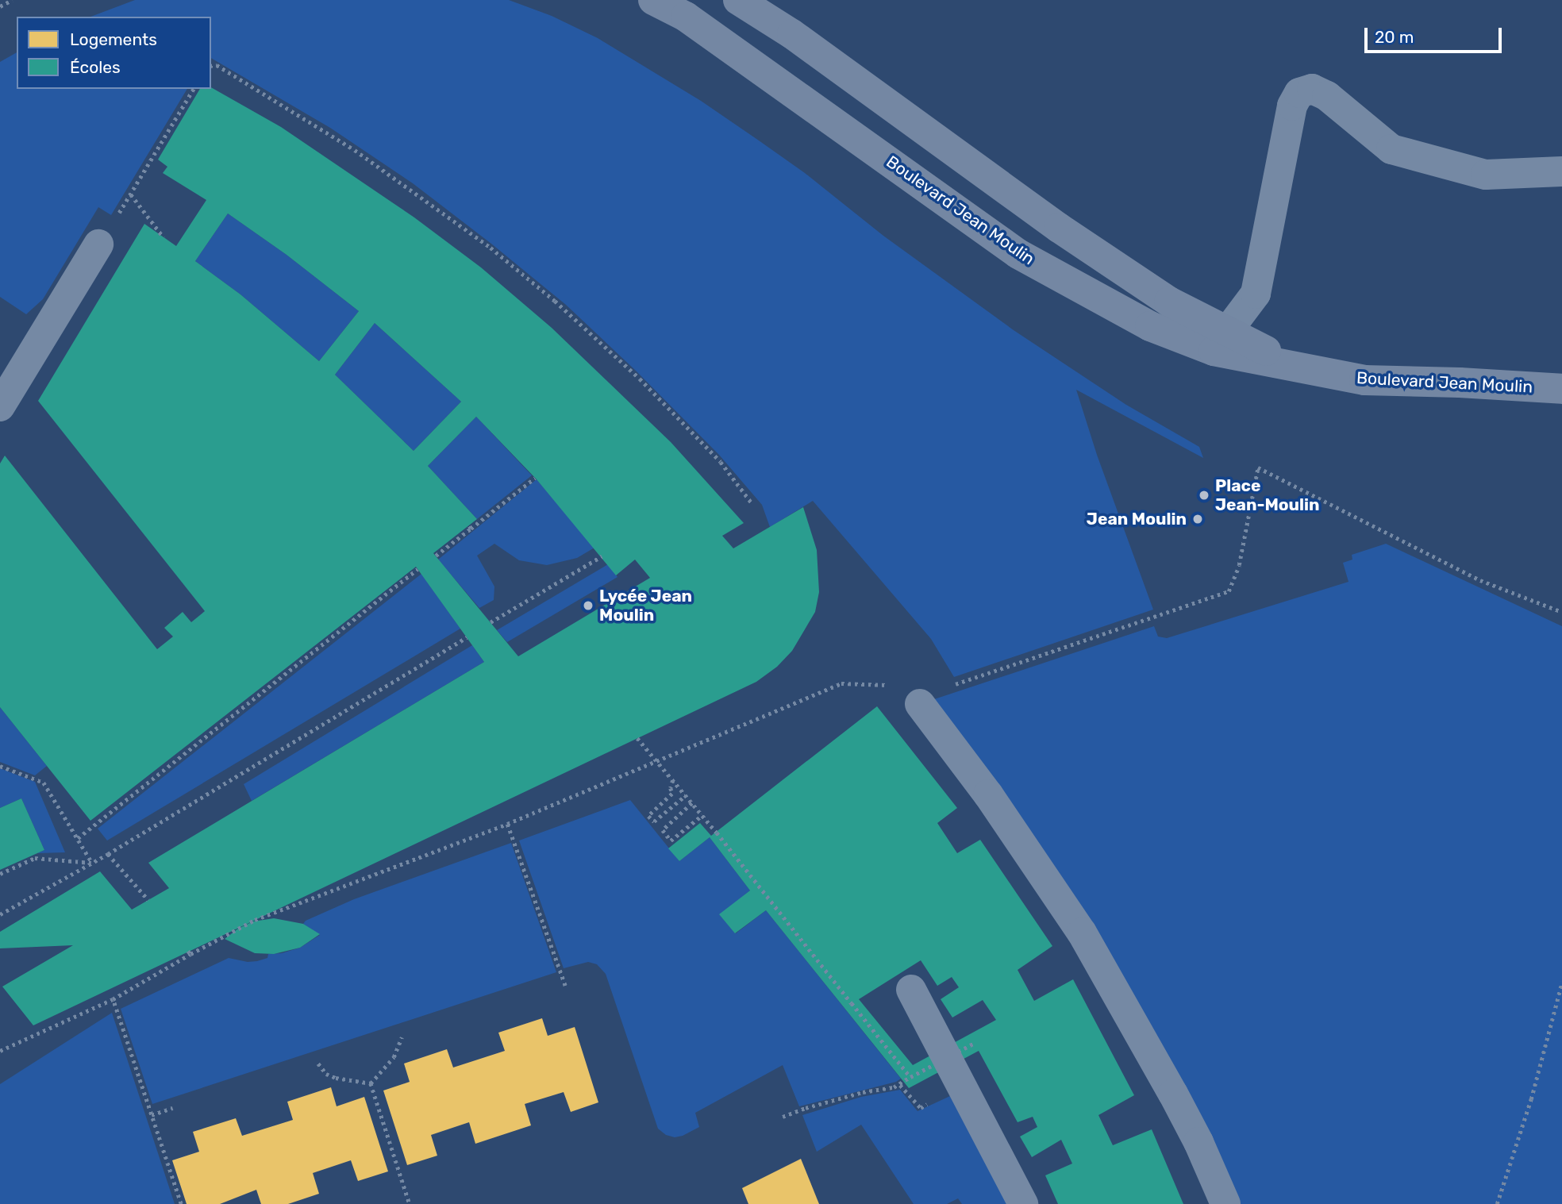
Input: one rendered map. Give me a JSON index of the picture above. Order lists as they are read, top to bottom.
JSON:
{
  "streets": {
    "main road": ["Boulevard Jean Moulin"]
  },
  "places": ["Place Jean-Moulin", "Jean Moulin", "Lycée Jean Moulin"],
  "legend": ["Logements", "Écoles"],
  "scale_bar": "20 m"
}
